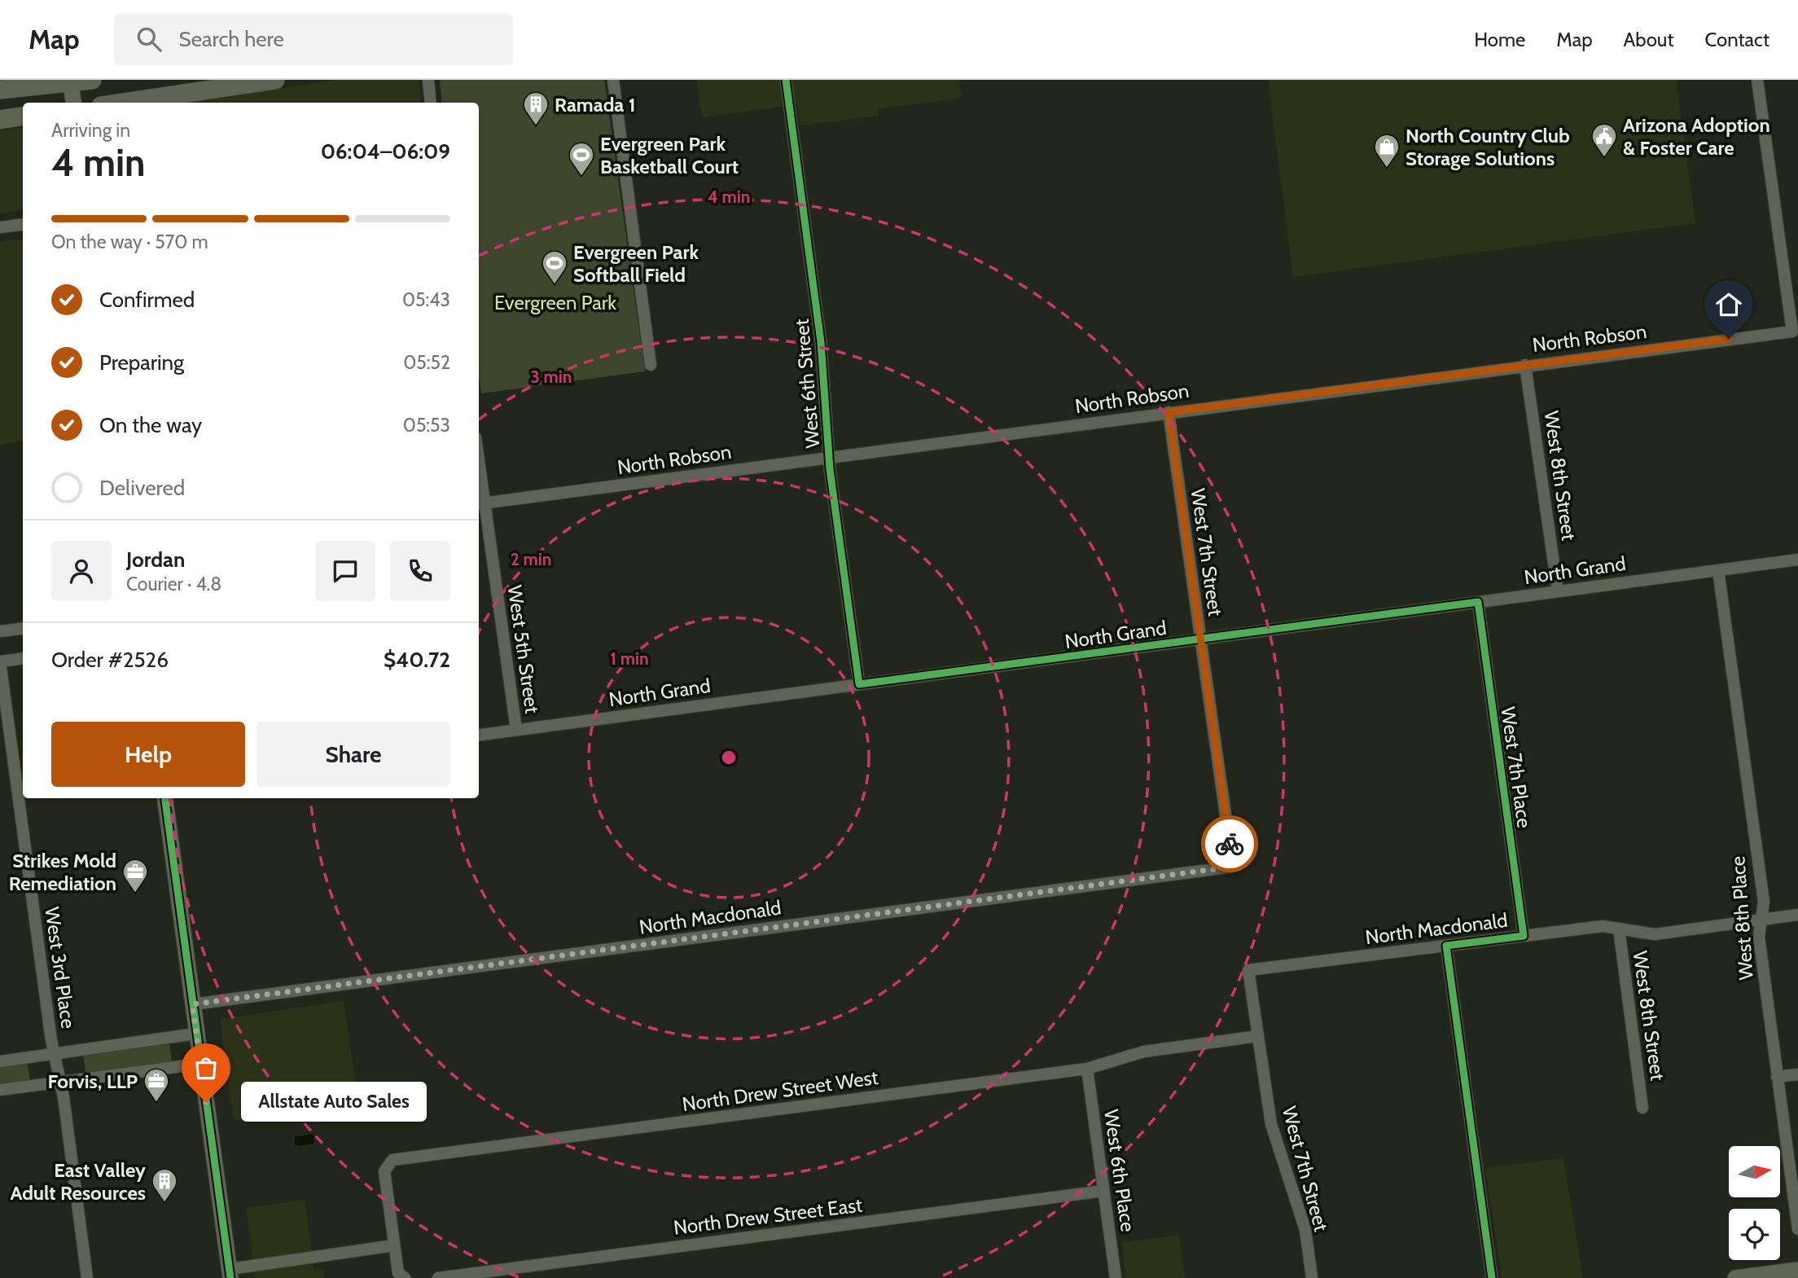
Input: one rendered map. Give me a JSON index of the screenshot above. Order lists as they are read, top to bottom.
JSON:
{
  "streets": {
    "street": [
      "North Robson",
      "West 6th Street",
      "West 8th Street",
      "West 7th Street",
      "North Grand",
      "West 5th Street",
      "West 7th Place",
      "North Macdonald",
      "West 8th Place",
      "West 3rd Place",
      "North Drew Street West",
      "West 6th Place",
      "North Drew Street East"
    ]
  },
  "crossings": [
    ["North Robson", "West 6th Street"],
    ["North Robson", "West 8th Street"],
    ["North Robson", "West 7th Street"],
    ["North Robson", "West 5th Street"],
    ["West 6th Street", "North Grand"],
    ["West 8th Street", "North Grand"],
    ["West 8th Street", "North Macdonald"],
    ["West 7th Street", "North Grand"],
    ["West 7th Street", "North Macdonald"],
    ["West 7th Street", "North Drew Street West"],
    ["North Grand", "West 5th Street"],
    ["North Grand", "West 7th Place"],
    ["North Grand", "West 8th Place"],
    ["West 7th Place", "North Macdonald"],
    ["North Macdonald", "West 8th Place"],
    ["North Drew Street West", "West 6th Place"],
    ["West 6th Place", "North Drew Street East"]
  ],
  "parks": ["Evergreen Park"],
  "places": {
    "building": ["Ramada 1", "East Valley Adult Resources"],
    "public building": ["Arizona Adoption & Foster Care"],
    "shop": ["North Country Club Storage Solutions"],
    "sports": ["Evergreen Park Basketball Court", "Evergreen Park Softball Field"],
    "office": ["Strikes Mold Remediation", "Forvis, LLP"],
    "other": ["Allstate Auto Sales"]
  },
  "north": "right",
  "page": {
    "header": "Map",
    "search": "Search here",
    "nav": [
      "Home",
      "Map",
      "About",
      "Contact"
    ],
    "heading": ["4 min", "Arriving in", "06:04–06:09"],
    "panel": [
      "Jordan",
      "Courier · 4.8",
      "Order #2526",
      "$40.72"
    ],
    "bar": "On the way · 570 m",
    "list": [
      ["Confirmed", "05:43"],
      ["Preparing", "05:52"],
      ["On the way", "05:53"],
      "Delivered"
    ],
    "buttons": ["Help", "Share"],
    "bubble": "Allstate Auto Sales"
  },
  "rings": [
    "4 min",
    "3 min",
    "2 min",
    "1 min"
  ]
}
